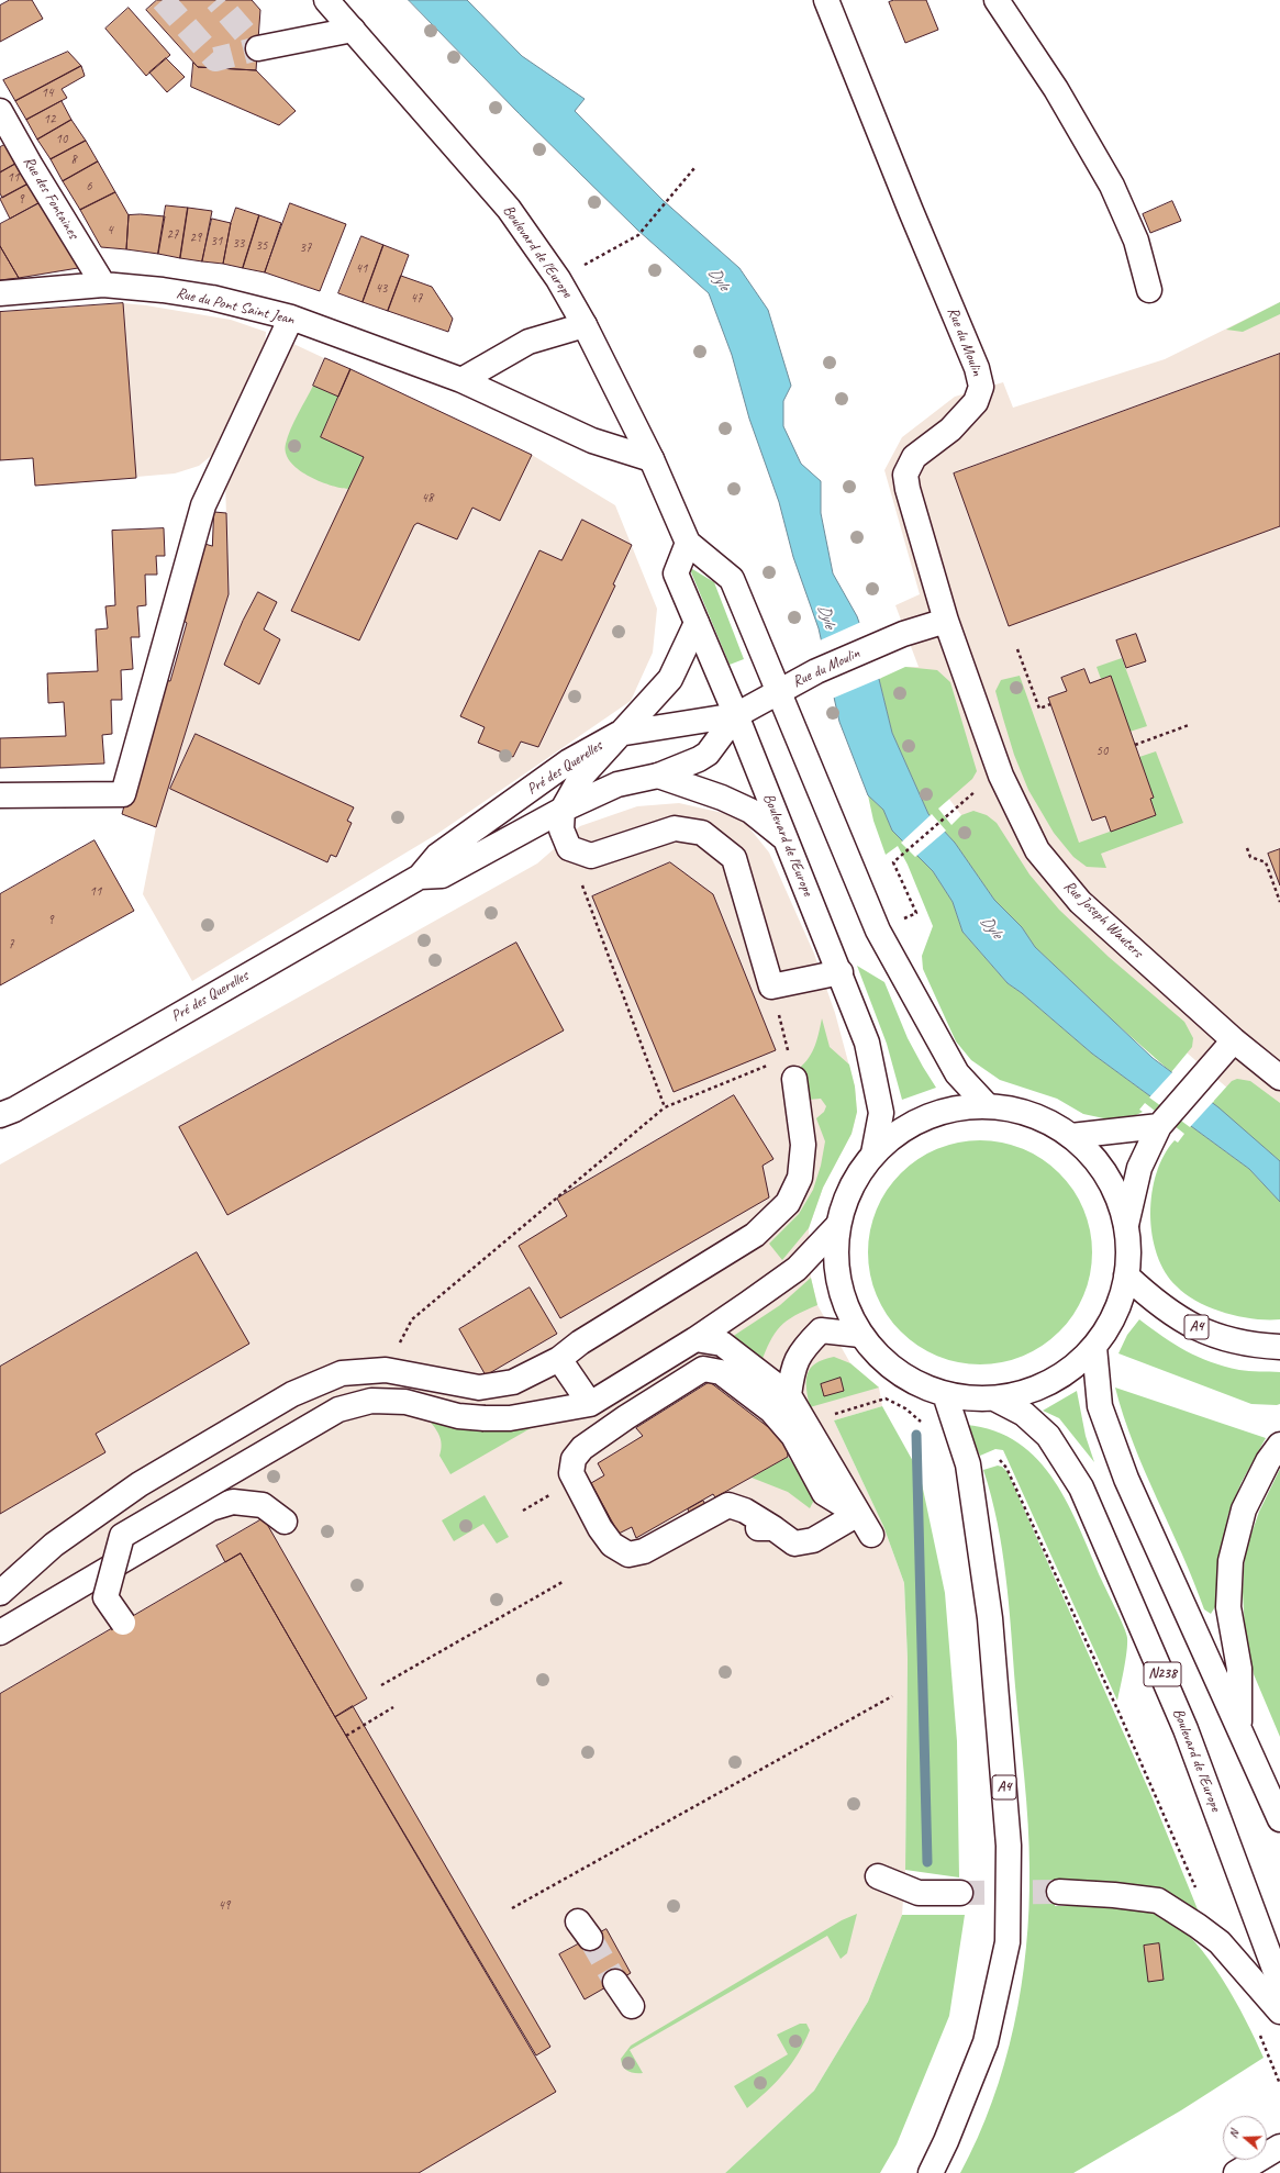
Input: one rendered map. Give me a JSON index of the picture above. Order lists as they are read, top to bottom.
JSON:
{
  "streets": {
    "main road": [
      "Rue des Fontaines",
      "Boulevard de l'Europe",
      "Rue du Pont Saint Jean",
      "Rue du Moulin",
      "Pré des Querelles",
      "Rue Joseph Wauters",
      "A4",
      "N238"
    ]
  },
  "crossings": [
    ["Rue des Fontaines", "Rue du Pont Saint Jean"],
    ["Boulevard de l'Europe", "Rue du Pont Saint Jean"],
    ["Boulevard de l'Europe", "Rue du Moulin"],
    ["Boulevard de l'Europe", "Pré des Querelles"],
    ["Boulevard de l'Europe", "A4"],
    ["Rue du Moulin", "Pré des Querelles"],
    ["Rue du Moulin", "Rue Joseph Wauters"]
  ],
  "water": ["Dyle"],
  "house_numbers": [
    "14",
    "12",
    "10",
    "8",
    "11",
    "6",
    "9",
    "4",
    "27",
    "29",
    "31",
    "33",
    "35",
    "37",
    "41",
    "43",
    "47",
    "48",
    "50",
    "11",
    "9",
    "7",
    "49"
  ],
  "north": "left"
}
